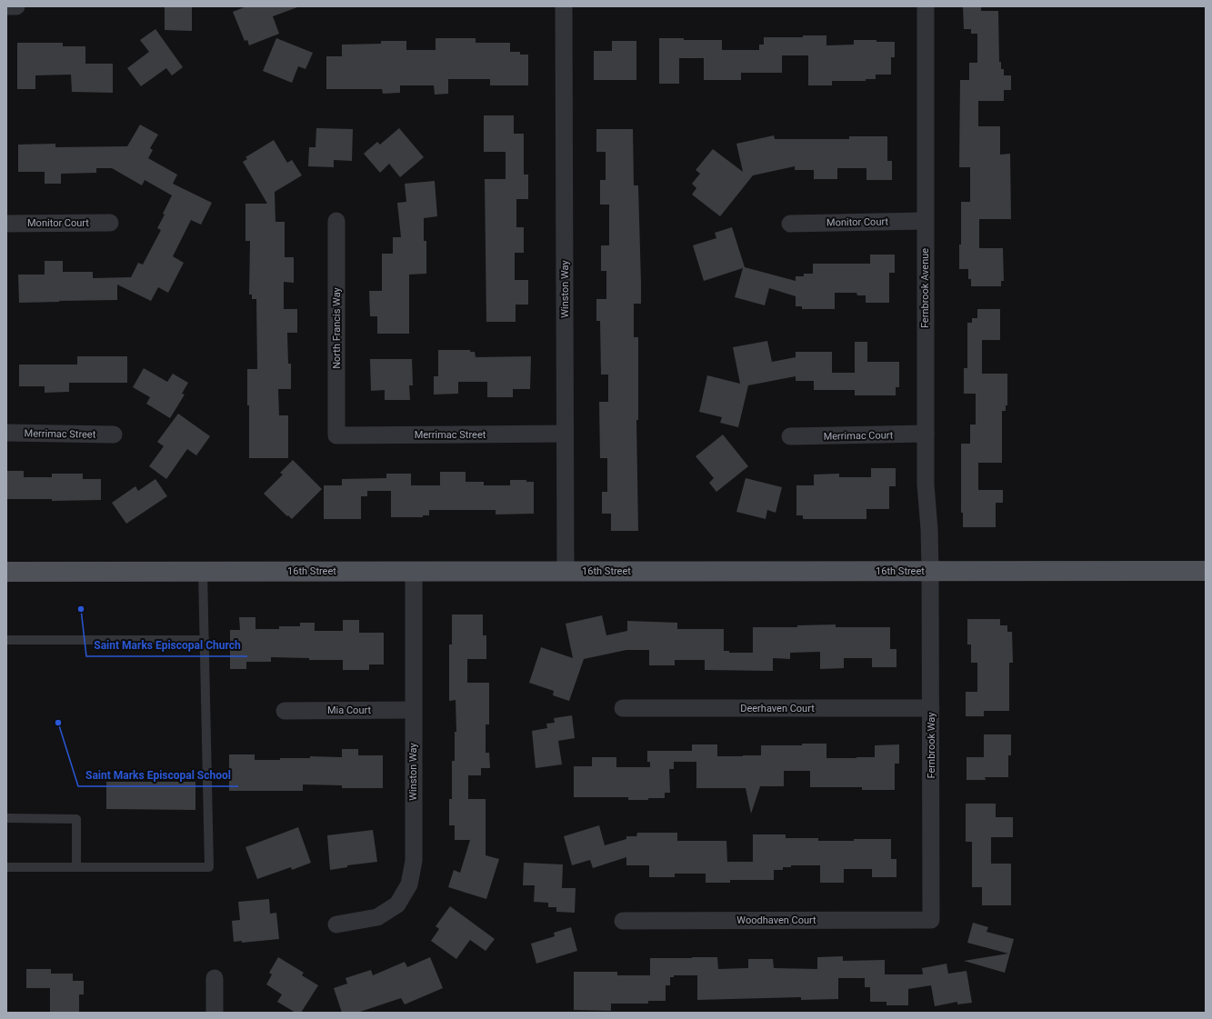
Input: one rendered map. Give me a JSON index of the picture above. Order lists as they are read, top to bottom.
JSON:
{
  "streets": {
    "main road": ["16th Street"],
    "street": [
      "Monitor Court",
      "Fernbrook Avenue",
      "Winston Way",
      "North Francis Way",
      "Merrimac Street",
      "Merrimac Court",
      "Deerhaven Court",
      "Mia Court",
      "Fernbrook Way",
      "Woodhaven Court"
    ]
  },
  "crossings": [
    ["Monitor Court", "Fernbrook Avenue"],
    ["Fernbrook Avenue", "Merrimac Court"],
    ["Fernbrook Avenue", "16th Street"],
    ["Fernbrook Avenue", "Fernbrook Way"],
    ["Winston Way", "Merrimac Street"],
    ["Winston Way", "16th Street"],
    ["Winston Way", "Mia Court"],
    ["North Francis Way", "Merrimac Street"],
    ["16th Street", "Fernbrook Way"],
    ["Deerhaven Court", "Fernbrook Way"],
    ["Fernbrook Way", "Woodhaven Court"]
  ],
  "places": ["Saint Marks Episcopal Church", "Saint Marks Episcopal School"]
}
